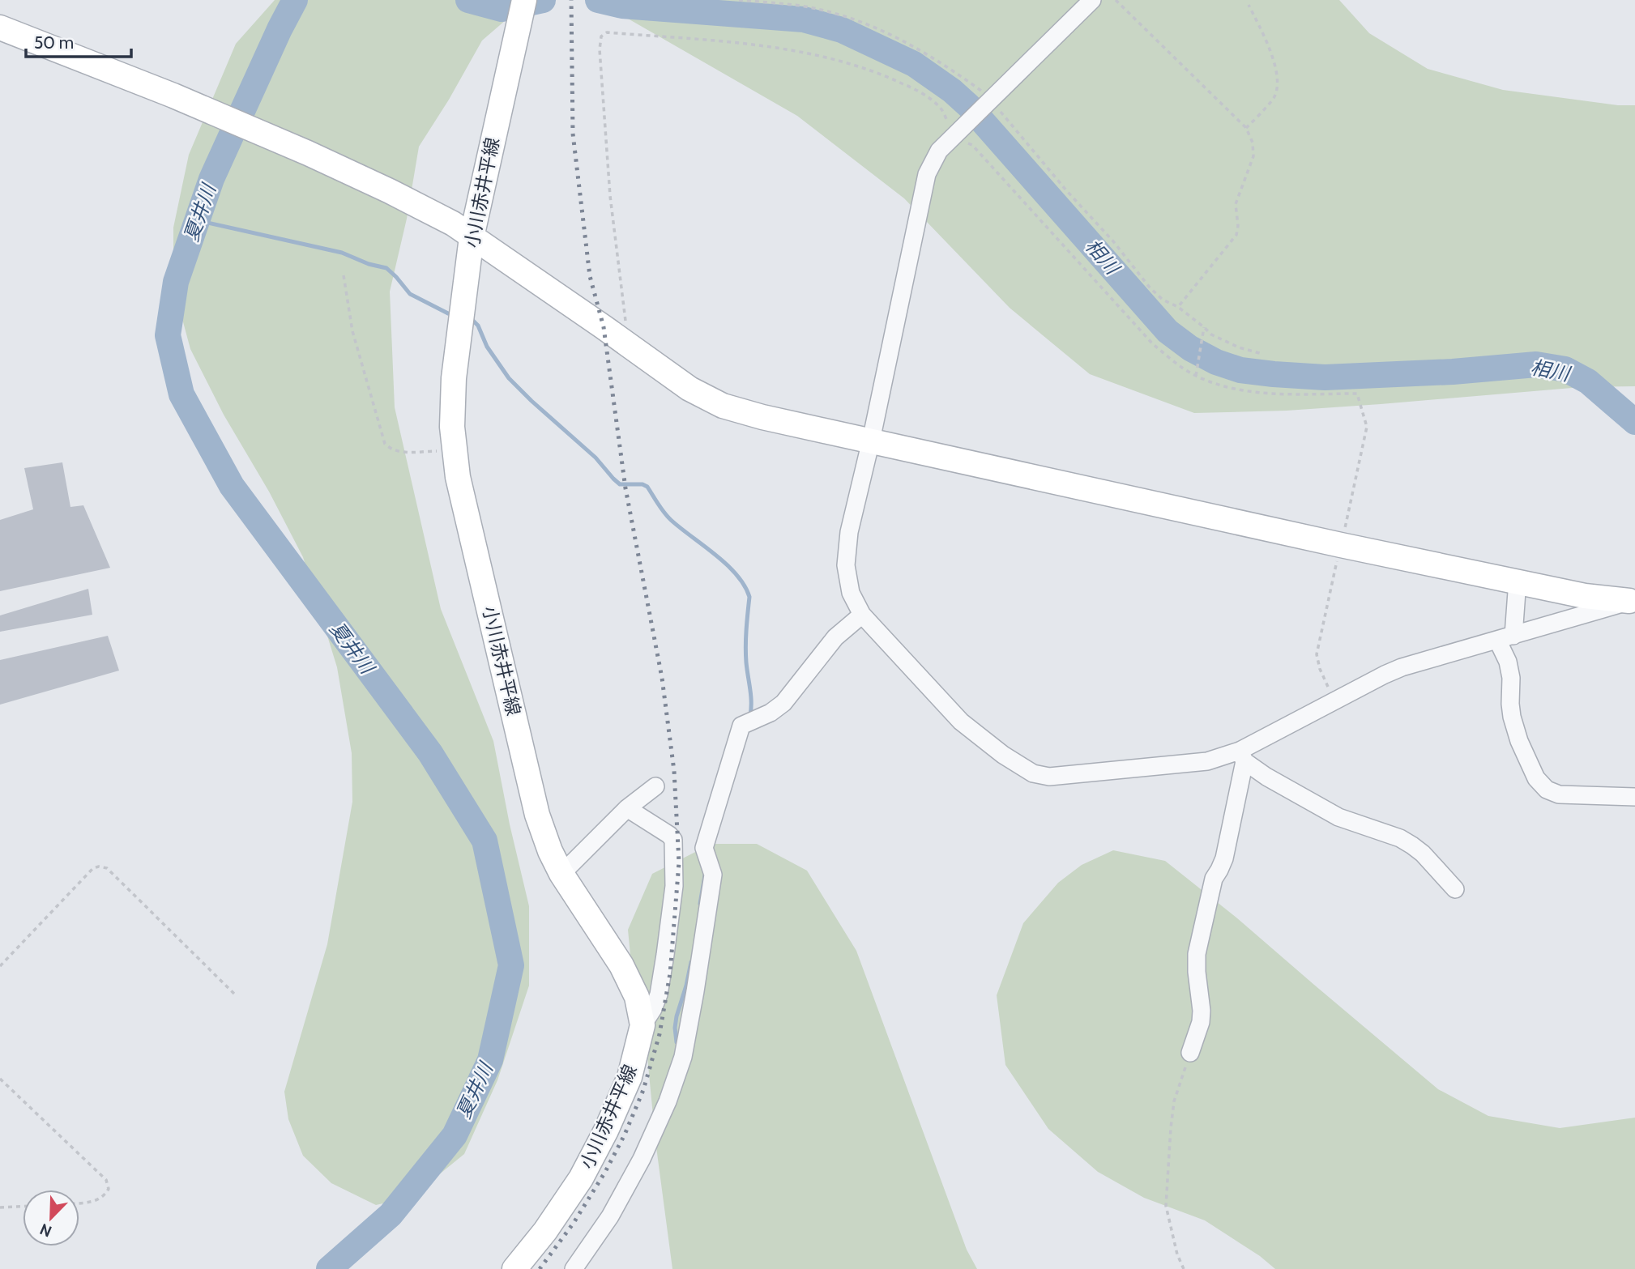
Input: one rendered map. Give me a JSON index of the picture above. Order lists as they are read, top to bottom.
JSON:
{
  "streets": {
    "street": ["小川赤井平線"]
  },
  "water": ["夏井川", "相川"],
  "scale_bar": "50 m",
  "north": "bottom left"
}
